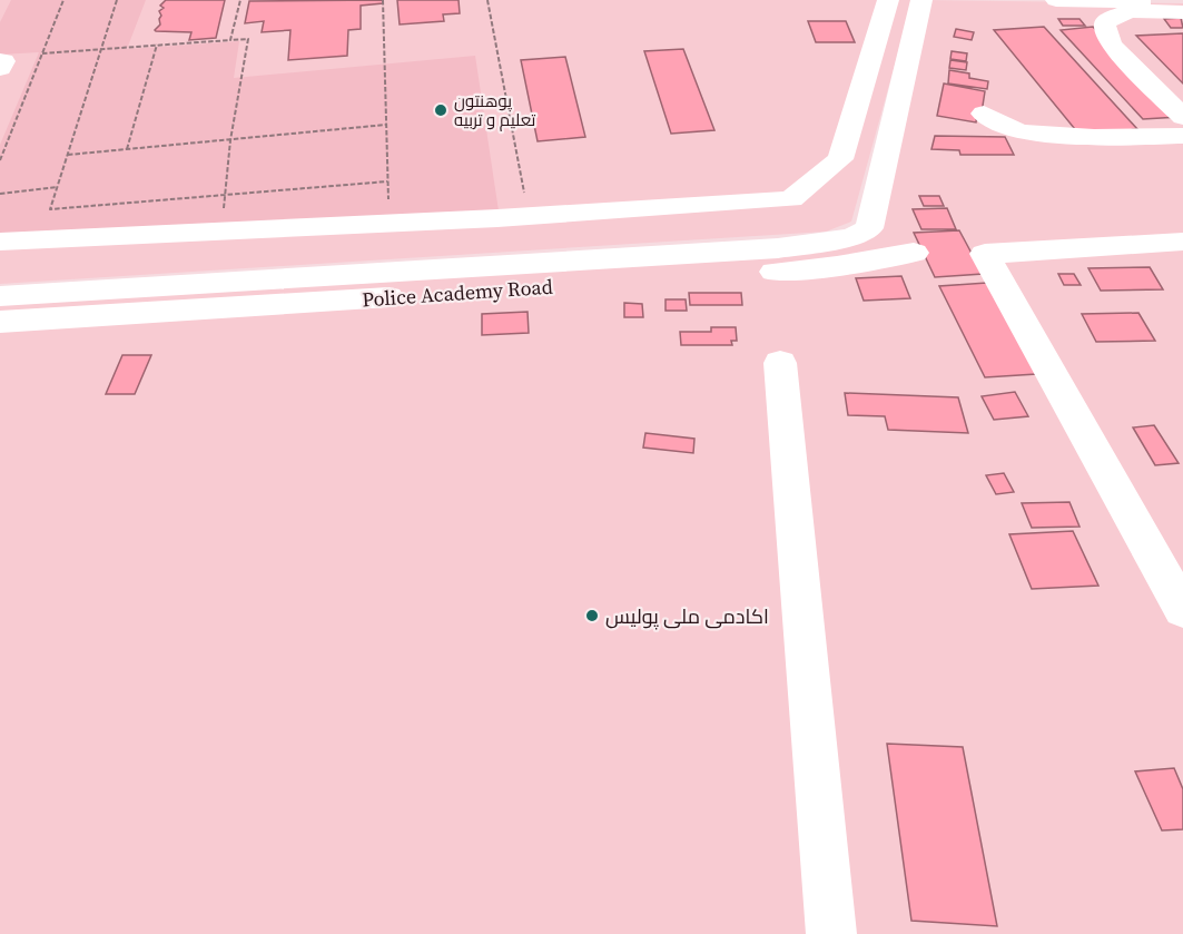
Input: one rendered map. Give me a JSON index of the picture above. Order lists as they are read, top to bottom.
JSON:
{
  "streets": {
    "street": ["Police Academy Road"]
  },
  "places": ["پوهنتون تعلیم و تربیه", "اکادمی ملی پولیس"]
}
